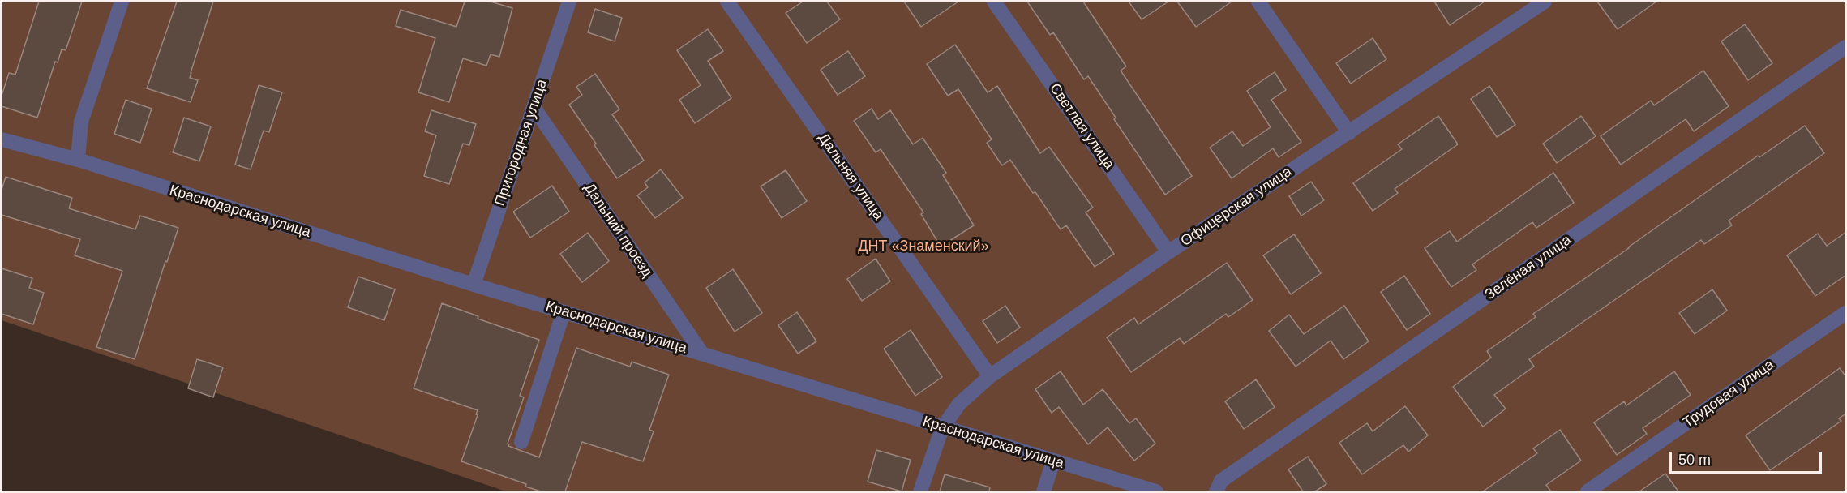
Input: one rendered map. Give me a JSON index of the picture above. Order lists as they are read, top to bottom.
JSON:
{
  "streets": {
    "street": [
      "Светлая улица",
      "Пригородная улица",
      "Дальняя улица",
      "Офицерская улица",
      "Краснодарская улица",
      "Дальний проезд",
      "Зелёная улица",
      "Трудовая улица"
    ]
  },
  "crossings": [
    ["Светлая улица", "Офицерская улица"],
    ["Пригородная улица", "Краснодарская улица"],
    ["Пригородная улица", "Дальний проезд"],
    ["Дальняя улица", "Офицерская улица"],
    ["Офицерская улица", "Краснодарская улица"],
    ["Краснодарская улица", "Дальний проезд"]
  ],
  "parks": ["ДНТ «Знаменский»"],
  "scale_bar": "50 m"
}
